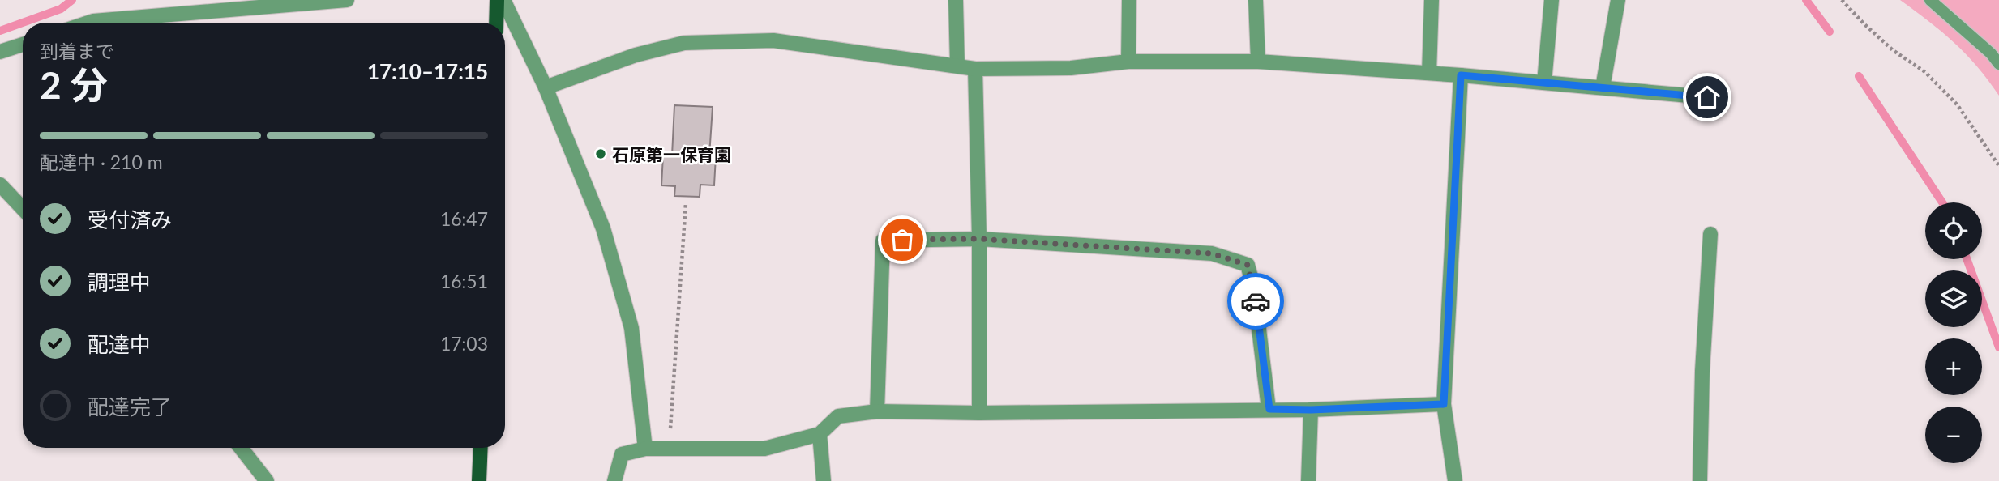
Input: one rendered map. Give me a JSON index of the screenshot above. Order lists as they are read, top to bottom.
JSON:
{
  "places": ["石原第一保育園"],
  "page": {
    "heading": ["2 分", "到着まで", "17:10–17:15"],
    "bar": "配達中 · 210 m",
    "list": [
      ["受付済み", "16:47"],
      ["調理中", "16:51"],
      ["配達中", "17:03"],
      "配達完了"
    ],
    "map_buttons": ["+", "−"]
  }
}
